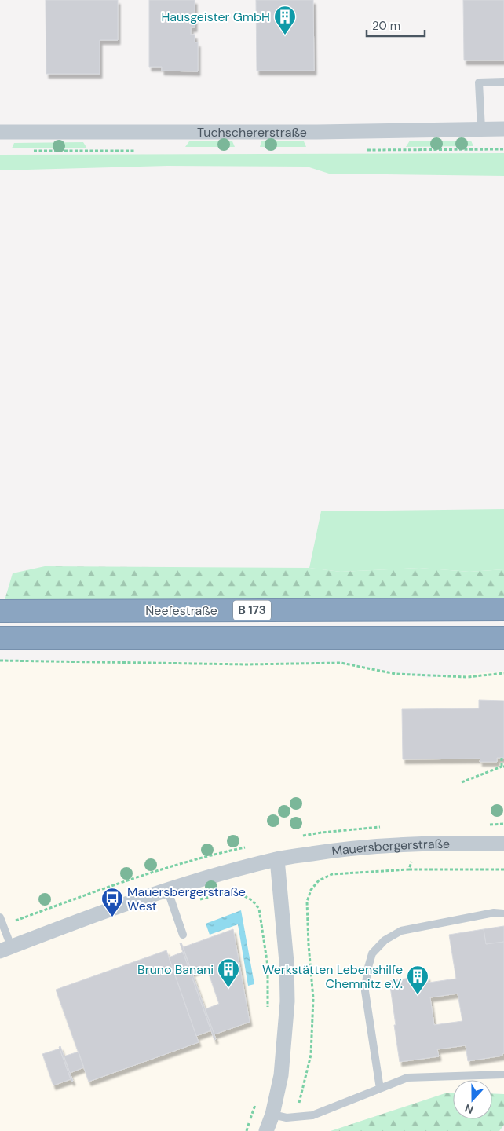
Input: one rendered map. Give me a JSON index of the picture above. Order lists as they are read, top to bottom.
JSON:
{
  "streets": {
    "highway": ["Neefestraße", "B 173"],
    "street": ["Tuchschererstraße", "Mauersbergerstraße"]
  },
  "places": {
    "building": ["Hausgeister GmbH", "Bruno Banani", "Werkstätten Lebenshilfe Chemnitz e.V."],
    "bus stop": ["Mauersbergerstraße West"]
  },
  "scale_bar": "20 m",
  "north": "bottom"
}
